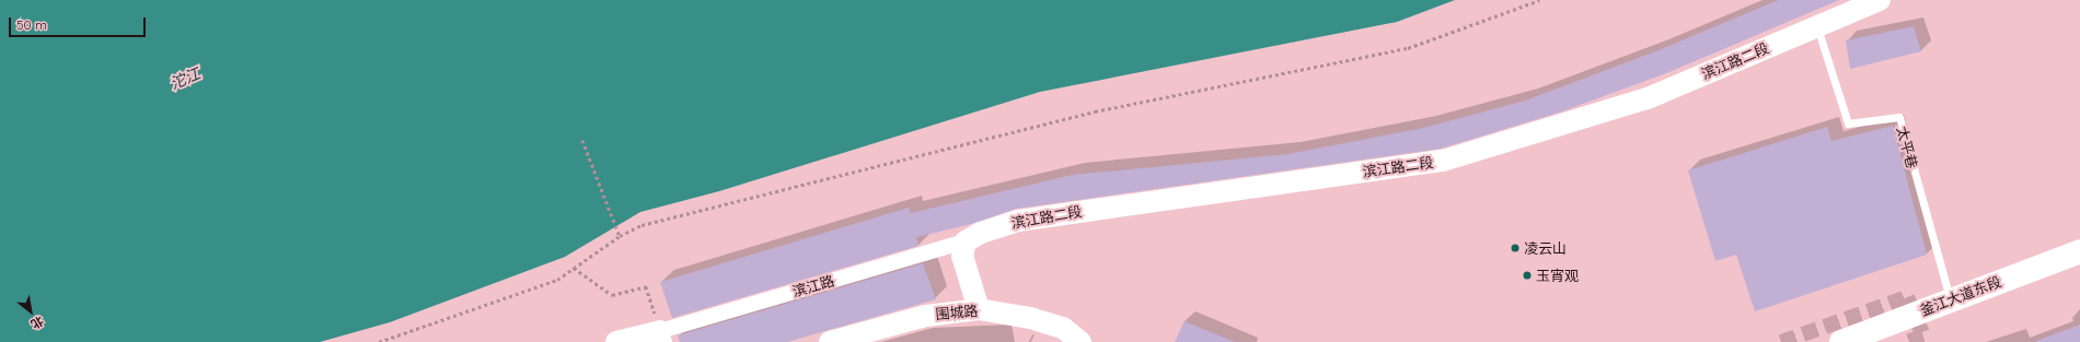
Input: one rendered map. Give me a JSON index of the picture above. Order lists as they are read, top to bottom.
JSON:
{
  "streets": {
    "main road": ["釜江大道东段"],
    "street": ["滨江路二段", "滨江路", "围城路"],
    "lane": ["太平巷"]
  },
  "crossings": [
    ["滨江路二段", "太平巷"],
    ["滨江路二段", "滨江路"],
    ["太平巷", "釜江大道东段"]
  ],
  "water": ["沱江"],
  "places": ["凌云山", "玉宵观"],
  "scale_bar": "50 m",
  "north": "bottom right"
}
